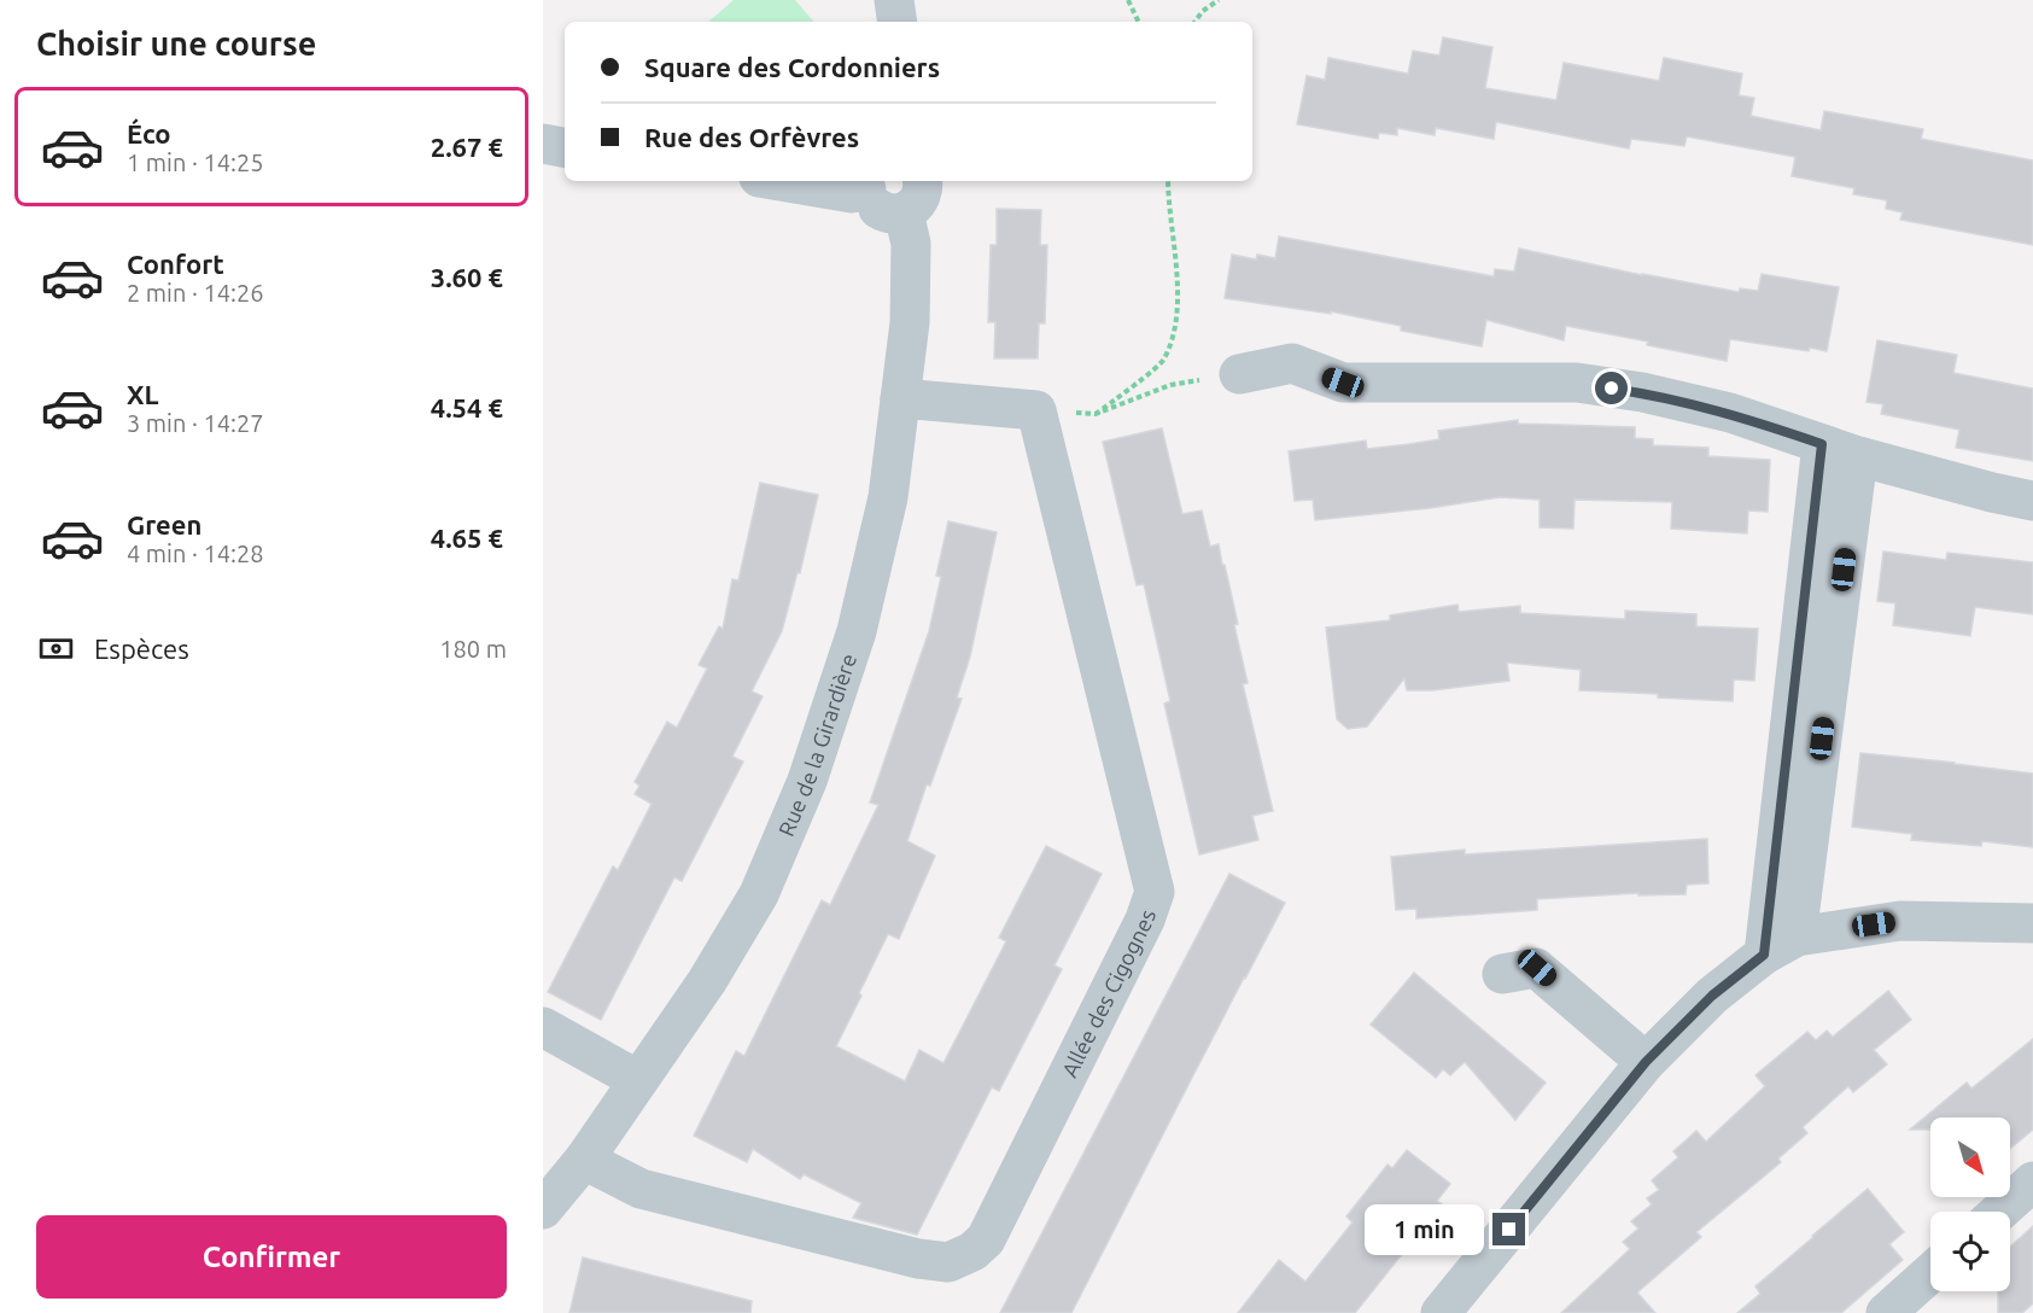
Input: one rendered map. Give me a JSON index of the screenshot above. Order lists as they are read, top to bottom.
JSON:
{
  "streets": {
    "street": ["Rue de la Girardière", "Allée des Cigognes"]
  },
  "crossings": [
    ["Rue de la Girardière", "Allée des Cigognes"]
  ],
  "north": "bottom right",
  "page": {
    "heading": "Choisir une course",
    "banner": ["Square des Cordonniers", "Rue des Orfèvres"],
    "list": [
      {
        "name": "Éco",
        "note": "1 min · 14:25",
        "value": "2.67 €"
      },
      {
        "name": "Confort",
        "note": "2 min · 14:26",
        "value": "3.60 €"
      },
      {
        "name": "XL",
        "note": "3 min · 14:27",
        "value": "4.54 €"
      },
      {
        "name": "Green",
        "note": "4 min · 14:28",
        "value": "4.65 €"
      }
    ],
    "pay": ["Espèces", "180 m"],
    "buttons": "Confirmer",
    "bubble": "1 min"
  }
}
